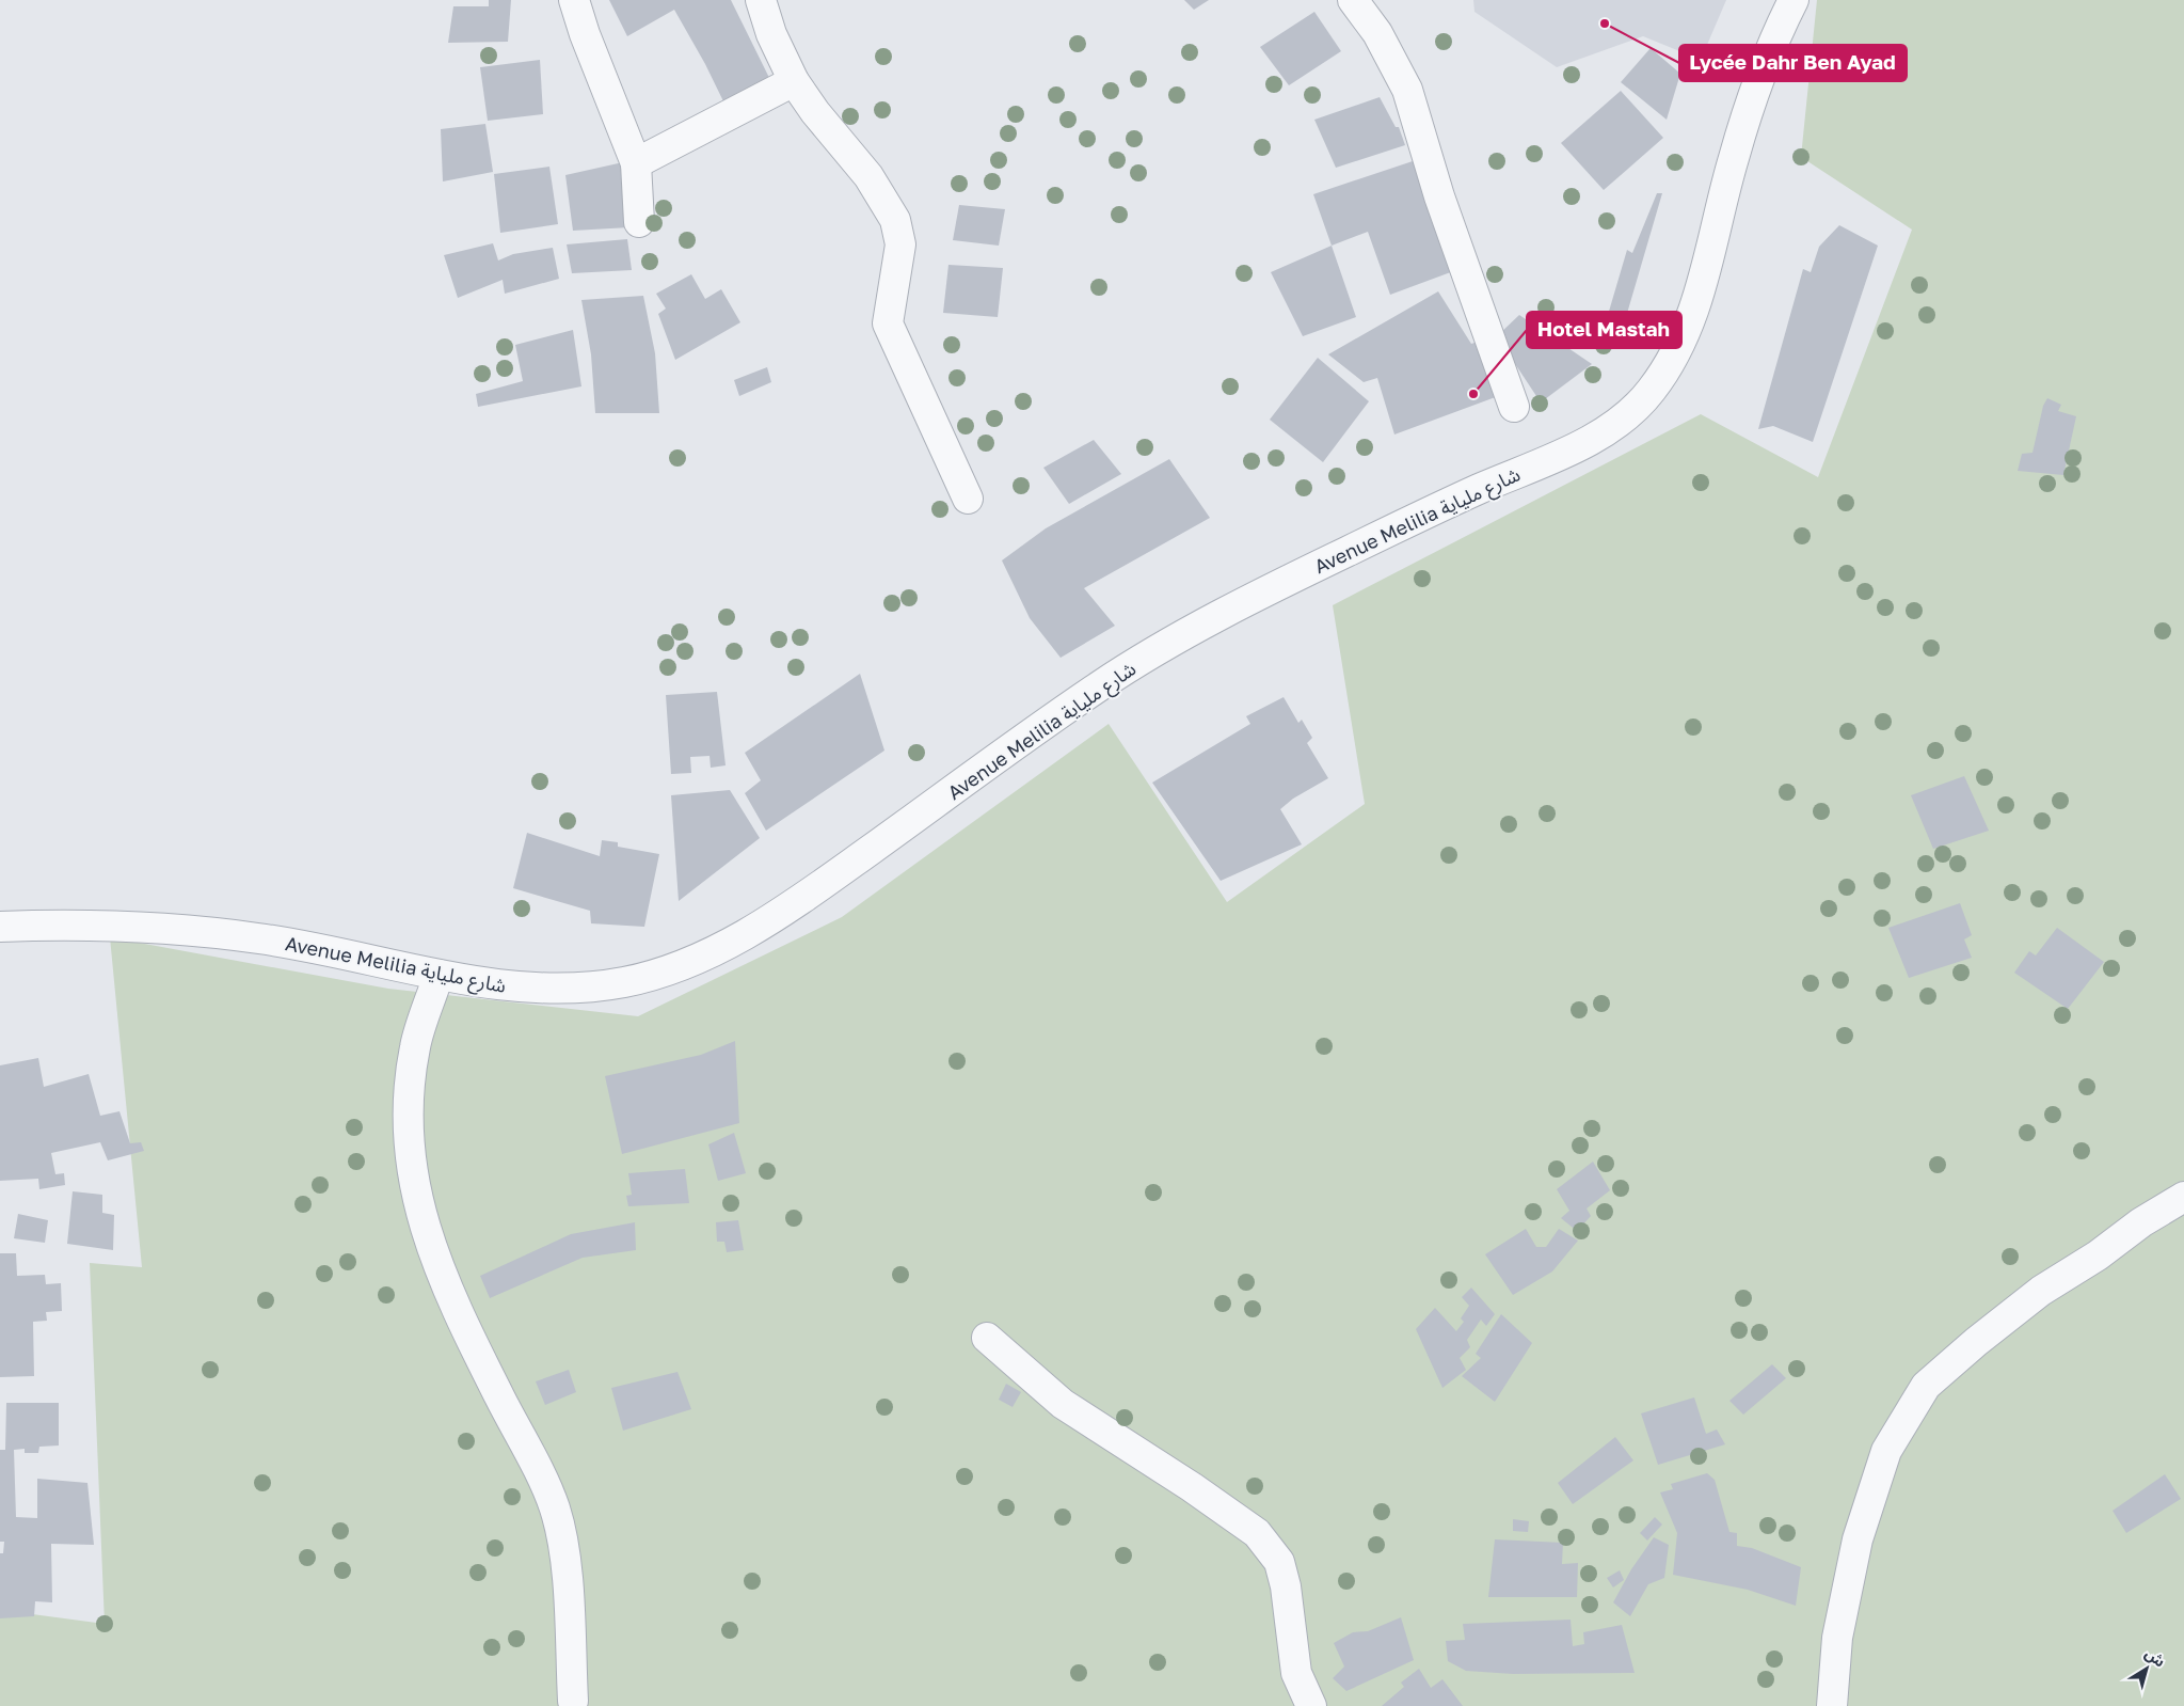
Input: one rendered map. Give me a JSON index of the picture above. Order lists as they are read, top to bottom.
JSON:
{
  "streets": {
    "street": ["Avenue Melilia شارع ملياية"]
  },
  "places": ["Lycée Dahr Ben Ayad", "Hotel Mastah"],
  "north": "top right"
}
